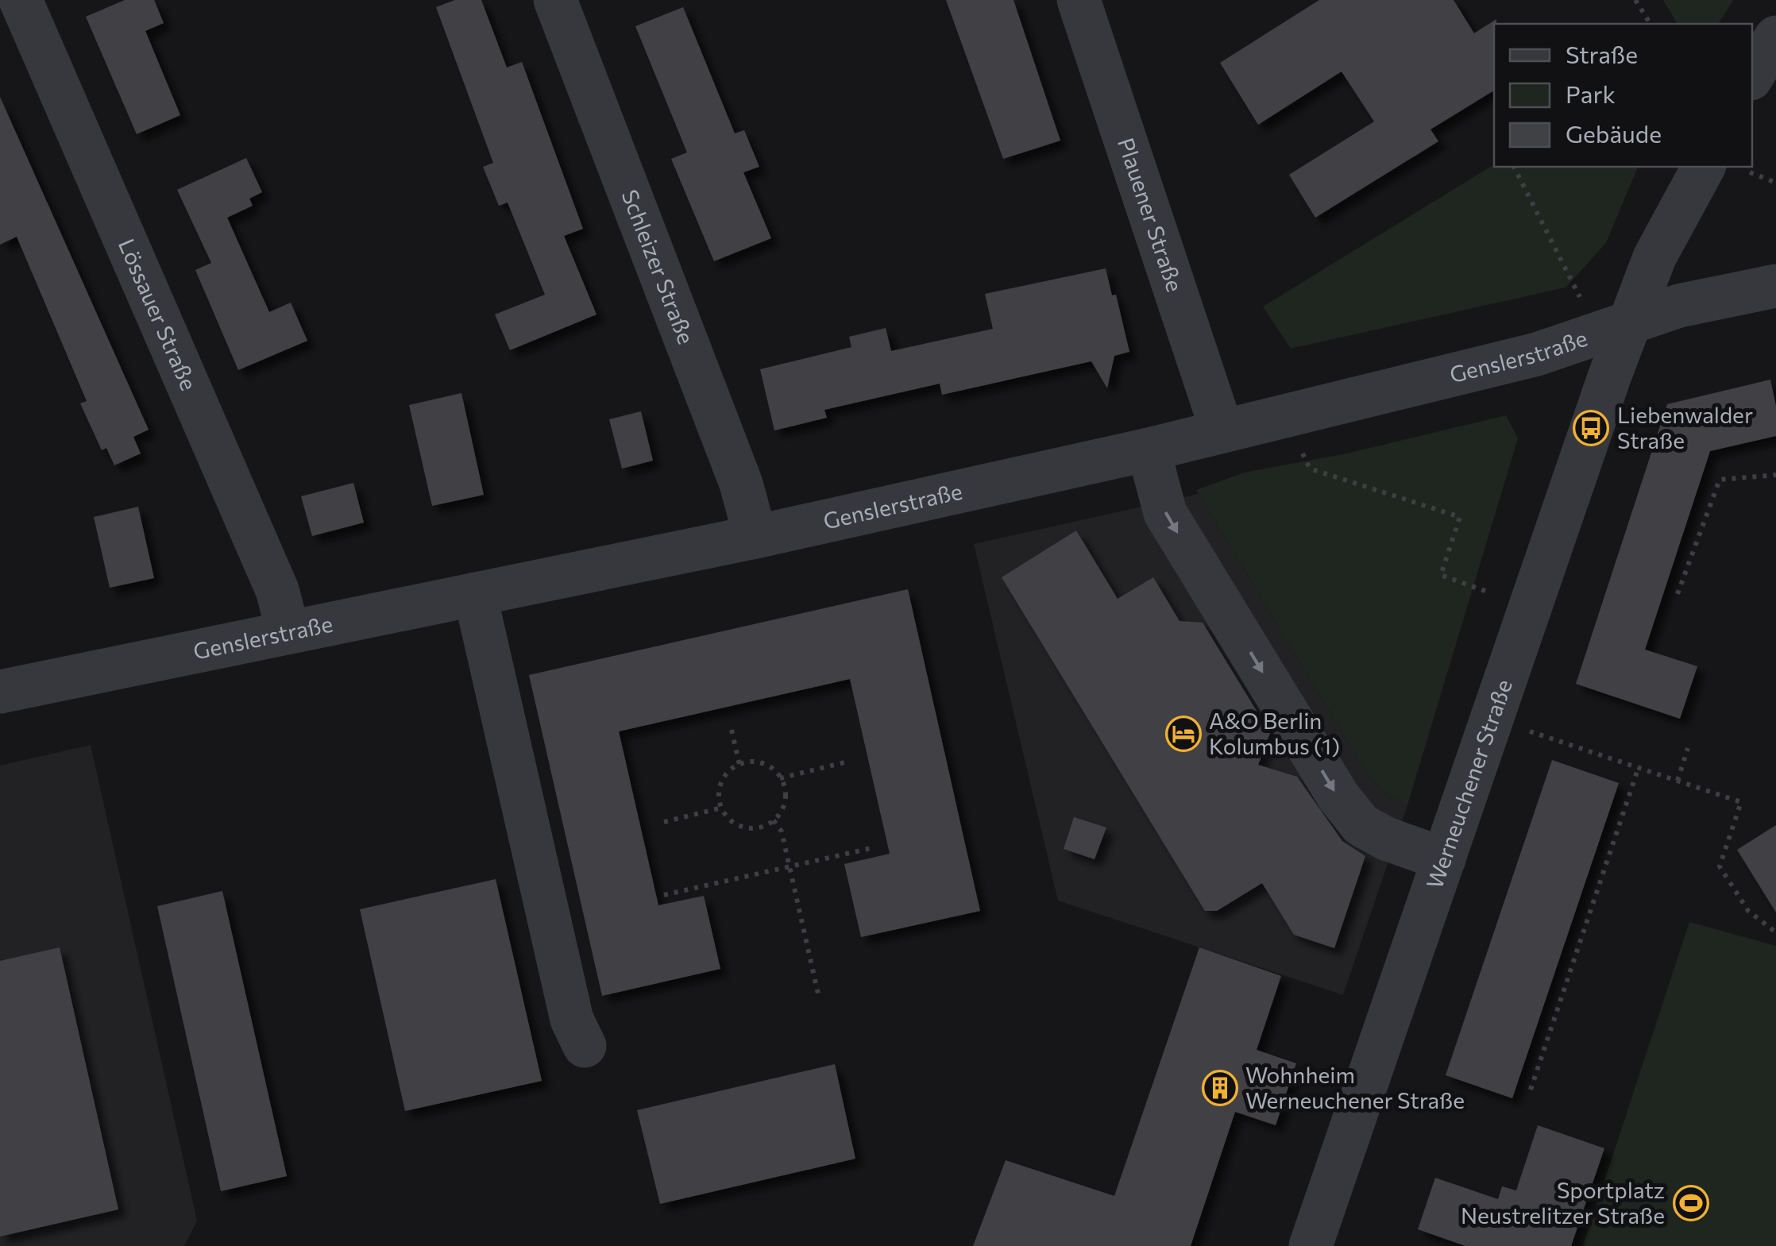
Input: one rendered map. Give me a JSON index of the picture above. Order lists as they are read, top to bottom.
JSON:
{
  "streets": {
    "street": [
      "Plauener Straße",
      "Schleizer Straße",
      "Lössauer Straße",
      "Genslerstraße",
      "Werneuchener Straße"
    ]
  },
  "crossings": [
    ["Plauener Straße", "Genslerstraße"],
    ["Schleizer Straße", "Genslerstraße"],
    ["Lössauer Straße", "Genslerstraße"],
    ["Genslerstraße", "Werneuchener Straße"]
  ],
  "places": {
    "bus stop": ["Liebenwalder Straße"],
    "hotel": ["A&O Berlin Kolumbus (1)"],
    "building": ["Wohnheim Werneuchener Straße"],
    "sports": ["Sportplatz Neustrelitzer Straße"]
  },
  "legend": ["Straße", "Park", "Gebäude"]
}
